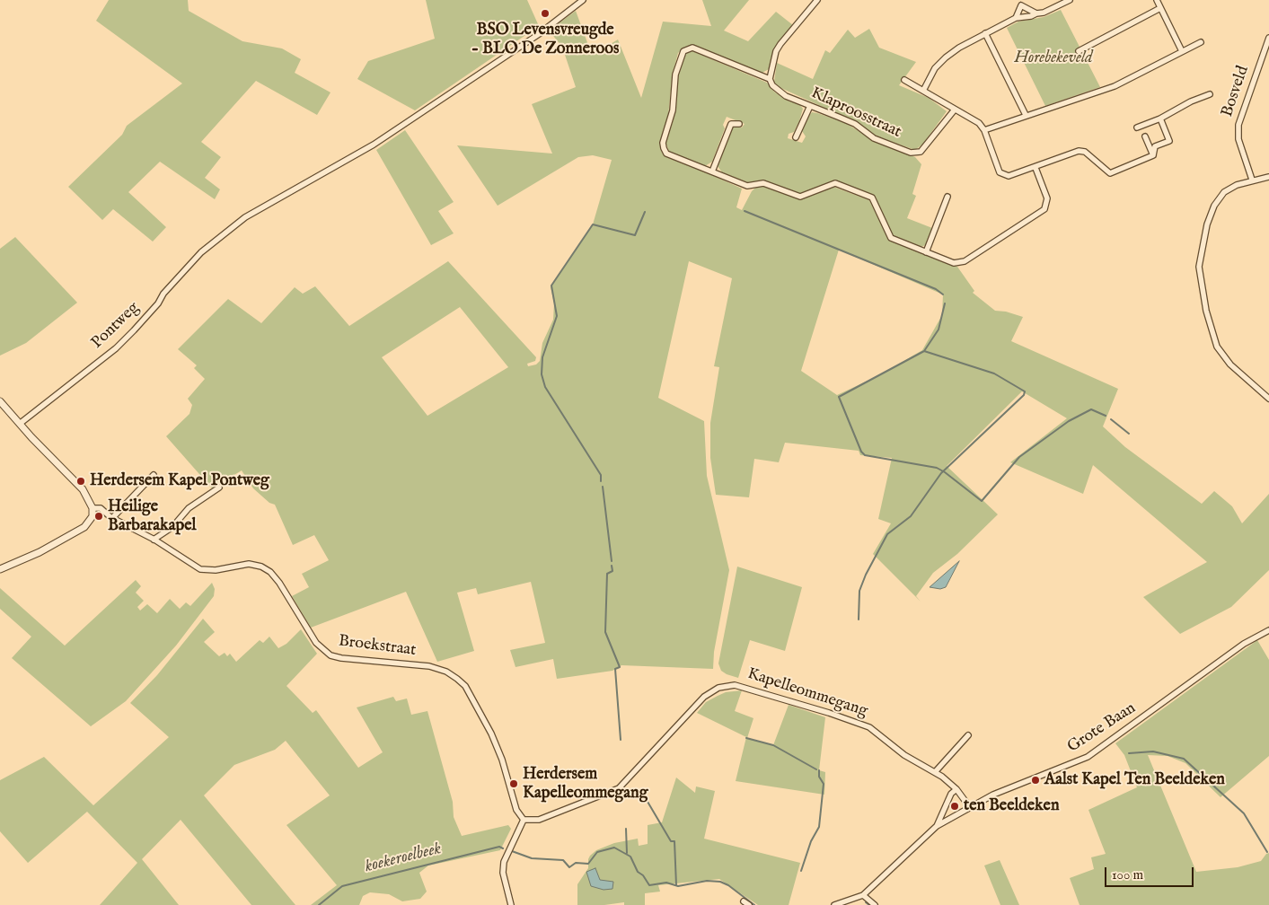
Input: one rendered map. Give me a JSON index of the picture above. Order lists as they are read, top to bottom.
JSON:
{
  "streets": {
    "street": [
      "Bosveld",
      "Klaproosstraat",
      "Pontweg",
      "Broekstraat",
      "Kapelleommegang",
      "Grote Baan"
    ]
  },
  "crossings": [
    ["Broekstraat", "Kapelleommegang"],
    ["Kapelleommegang", "Grote Baan"]
  ],
  "water": ["koekeroelbeek"],
  "parks": ["Horebekeveld"],
  "places": [
    "BSO Levensvreugde - BLO De Zonneroos",
    "Herdersem Kapel Pontweg",
    "Heilige Barbarakapel",
    "Aalst Kapel Ten Beeldeken",
    "Herdersem Kapelleommegang",
    "ten Beeldeken"
  ],
  "scale_bar": "100 m"
}
